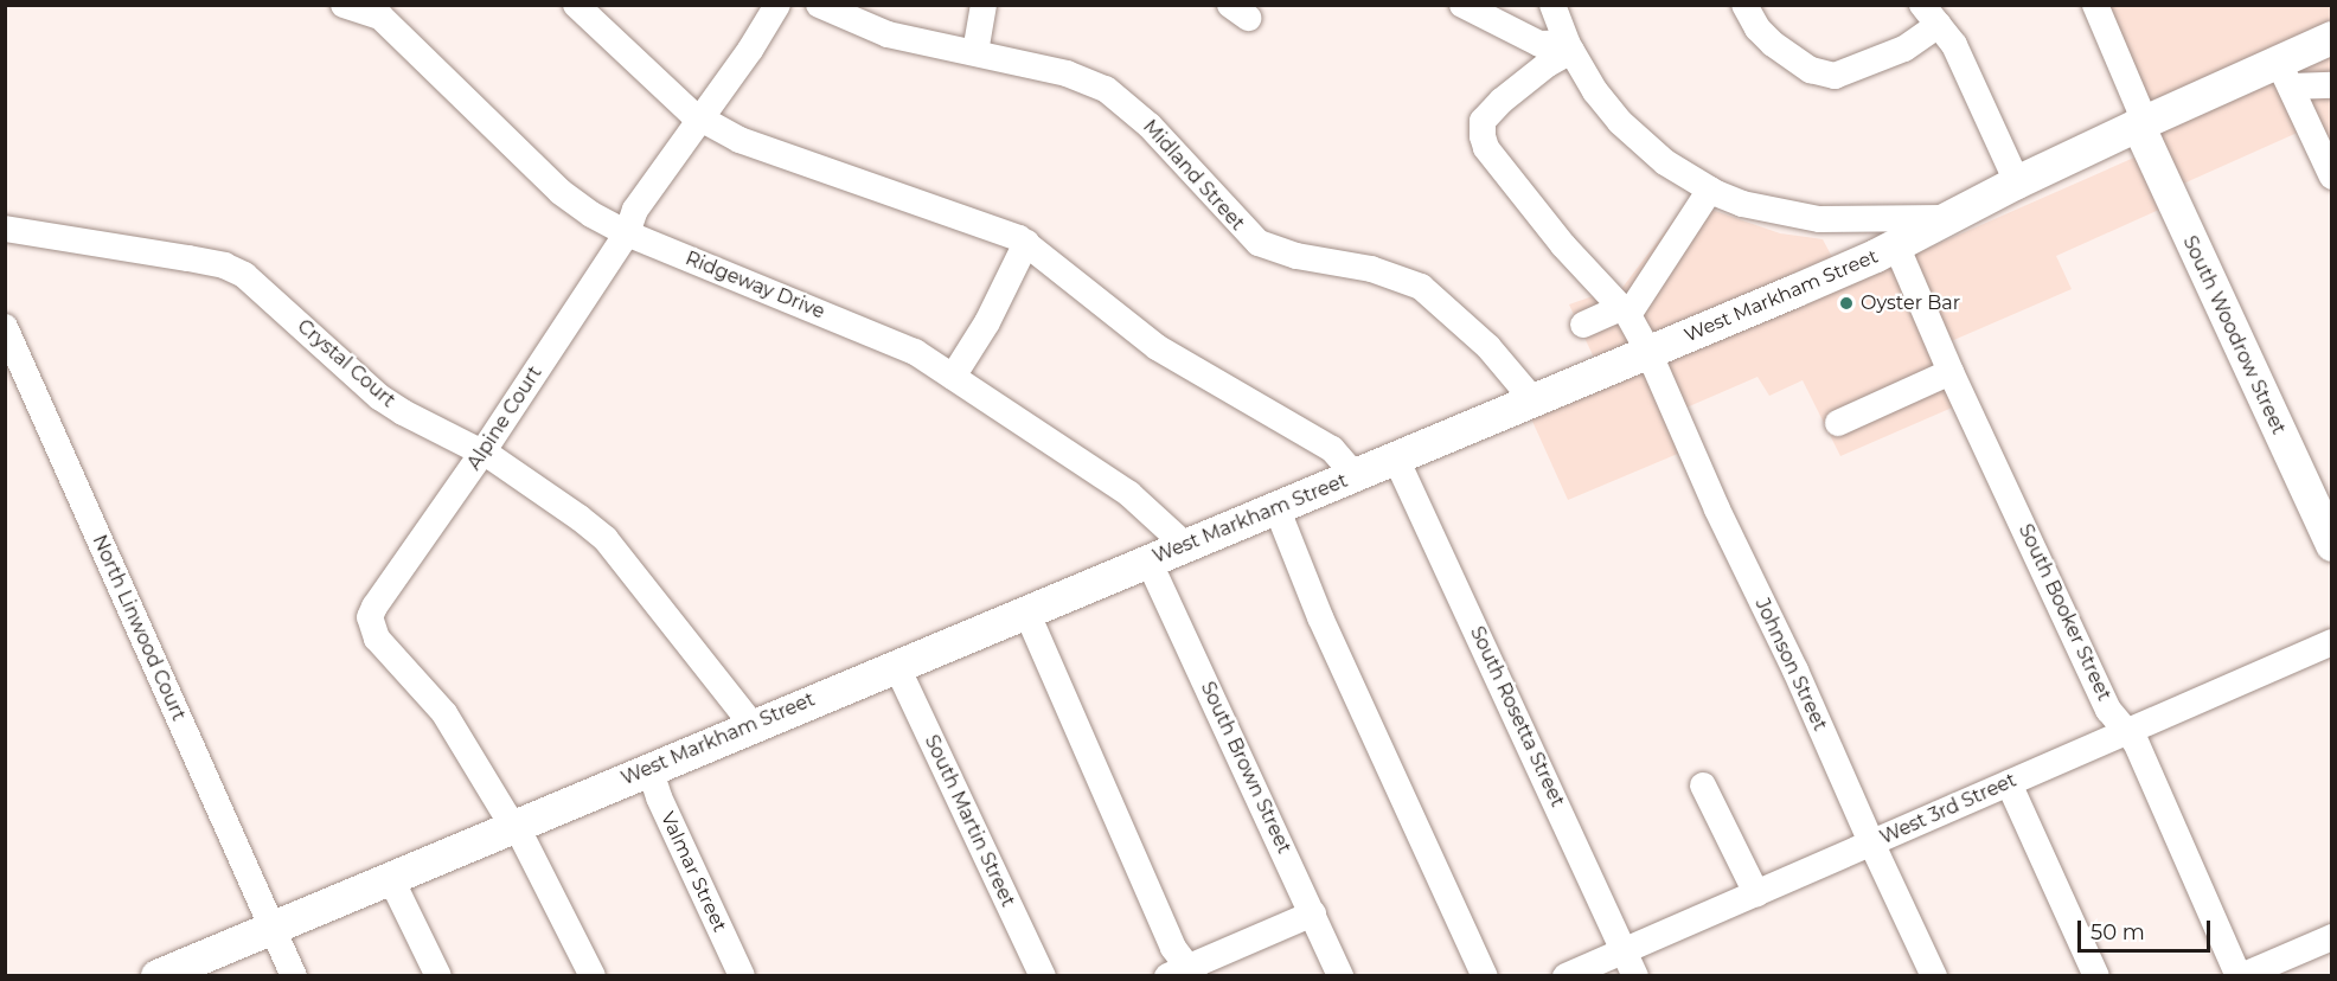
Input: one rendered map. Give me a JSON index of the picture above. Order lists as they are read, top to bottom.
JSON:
{
  "streets": {
    "main road": ["West Markham Street", "South Woodrow Street"],
    "street": [
      "Midland Street",
      "Ridgeway Drive",
      "Crystal Court",
      "Alpine Court",
      "South Booker Street",
      "North Linwood Court",
      "Johnson Street",
      "South Rosetta Street",
      "South Brown Street",
      "West 3rd Street",
      "South Martin Street",
      "Valmar Street"
    ]
  },
  "crossings": [
    ["Midland Street", "West Markham Street"],
    ["Ridgeway Drive", "West Markham Street"],
    ["Ridgeway Drive", "Alpine Court"],
    ["West Markham Street", "South Woodrow Street"],
    ["West Markham Street", "Crystal Court"],
    ["West Markham Street", "Alpine Court"],
    ["West Markham Street", "South Booker Street"],
    ["West Markham Street", "North Linwood Court"],
    ["West Markham Street", "Johnson Street"],
    ["West Markham Street", "South Rosetta Street"],
    ["West Markham Street", "South Brown Street"],
    ["West Markham Street", "South Martin Street"],
    ["West Markham Street", "Valmar Street"],
    ["Crystal Court", "Alpine Court"],
    ["South Booker Street", "West 3rd Street"],
    ["Johnson Street", "West 3rd Street"],
    ["South Rosetta Street", "West 3rd Street"]
  ],
  "places": ["Oyster Bar"],
  "scale_bar": "50 m"
}
